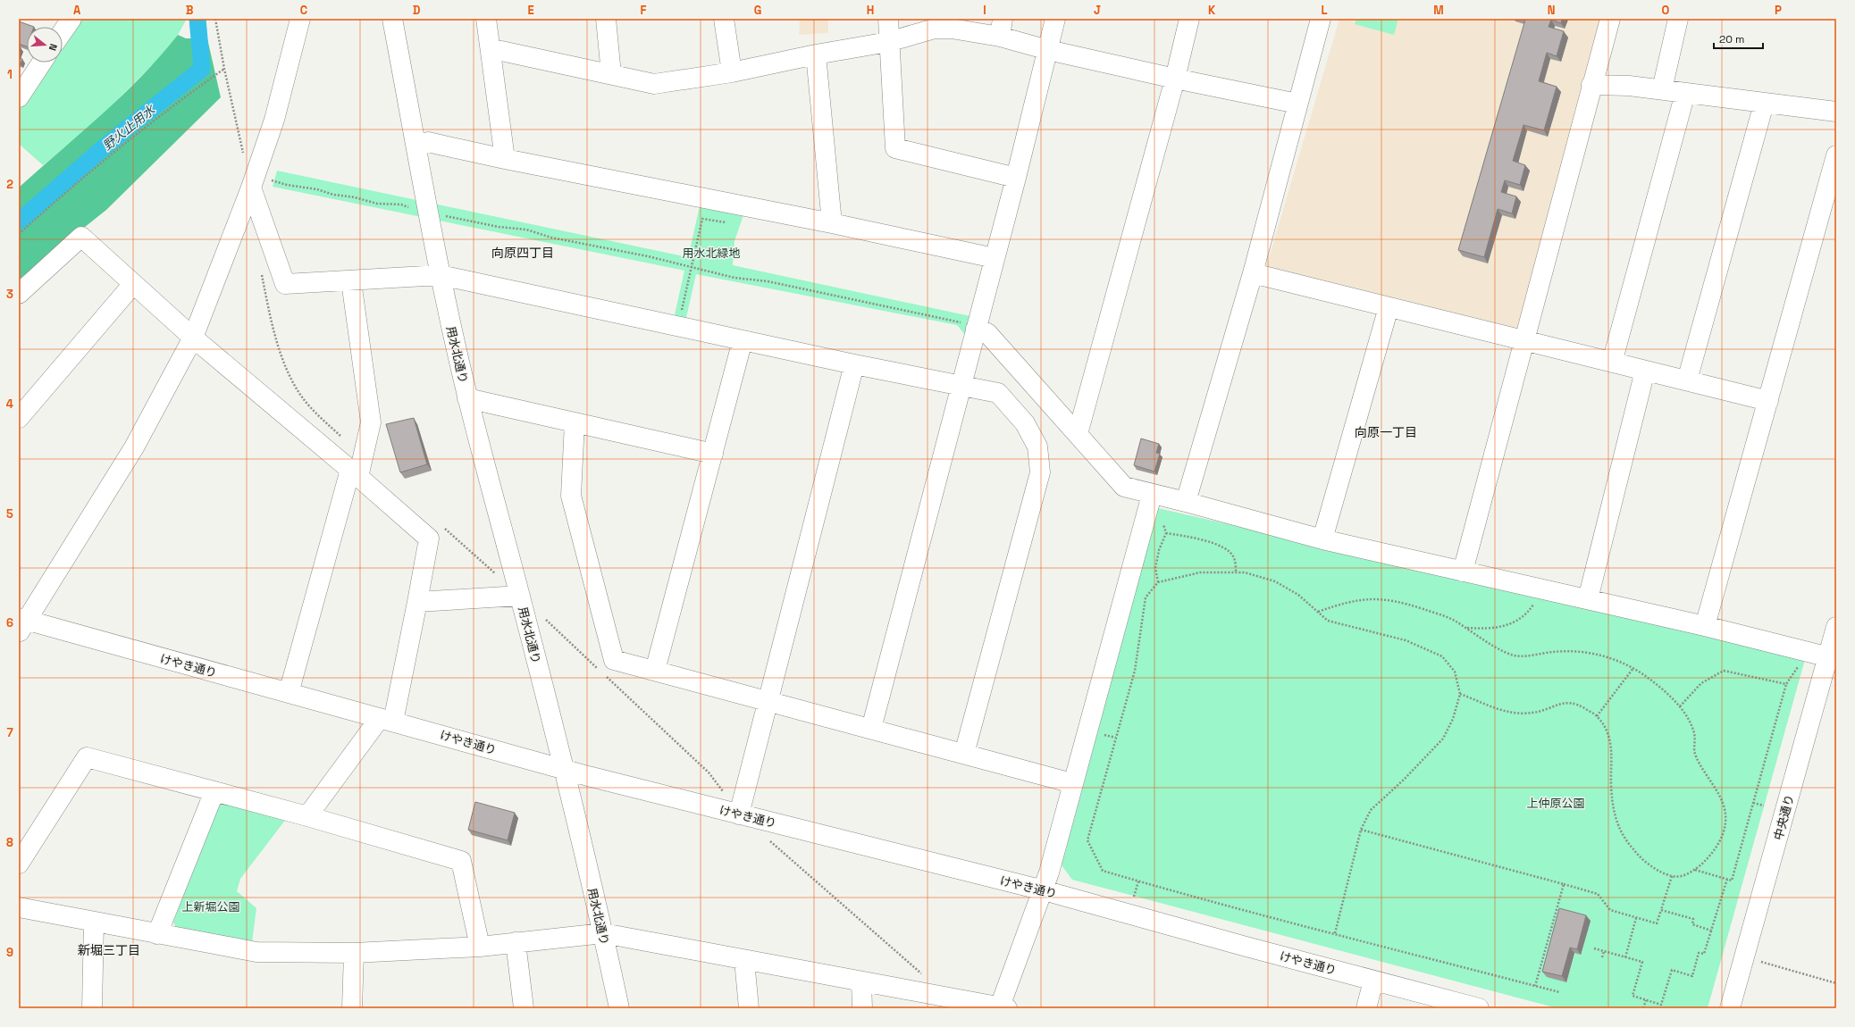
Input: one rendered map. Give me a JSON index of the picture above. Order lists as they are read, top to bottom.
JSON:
{
  "streets": {
    "street": ["用水北通り", "けやき通り", "中央通り"]
  },
  "crossings": [
    ["用水北通り", "けやき通り"]
  ],
  "districts": ["向原四丁目", "向原一丁目", "新堀三丁目"],
  "water": ["野火止用水"],
  "parks": ["用水北緑地", "上仲原公園", "上新堀公園"],
  "scale_bar": "20 m",
  "north": "right",
  "grid": {
    "columns": [
      "A",
      "B",
      "C",
      "D",
      "E",
      "F",
      "G",
      "H",
      "I",
      "J",
      "K",
      "L",
      "M",
      "N",
      "O",
      "P"
    ],
    "rows": [
      "1",
      "2",
      "3",
      "4",
      "5",
      "6",
      "7",
      "8",
      "9"
    ]
  }
}
